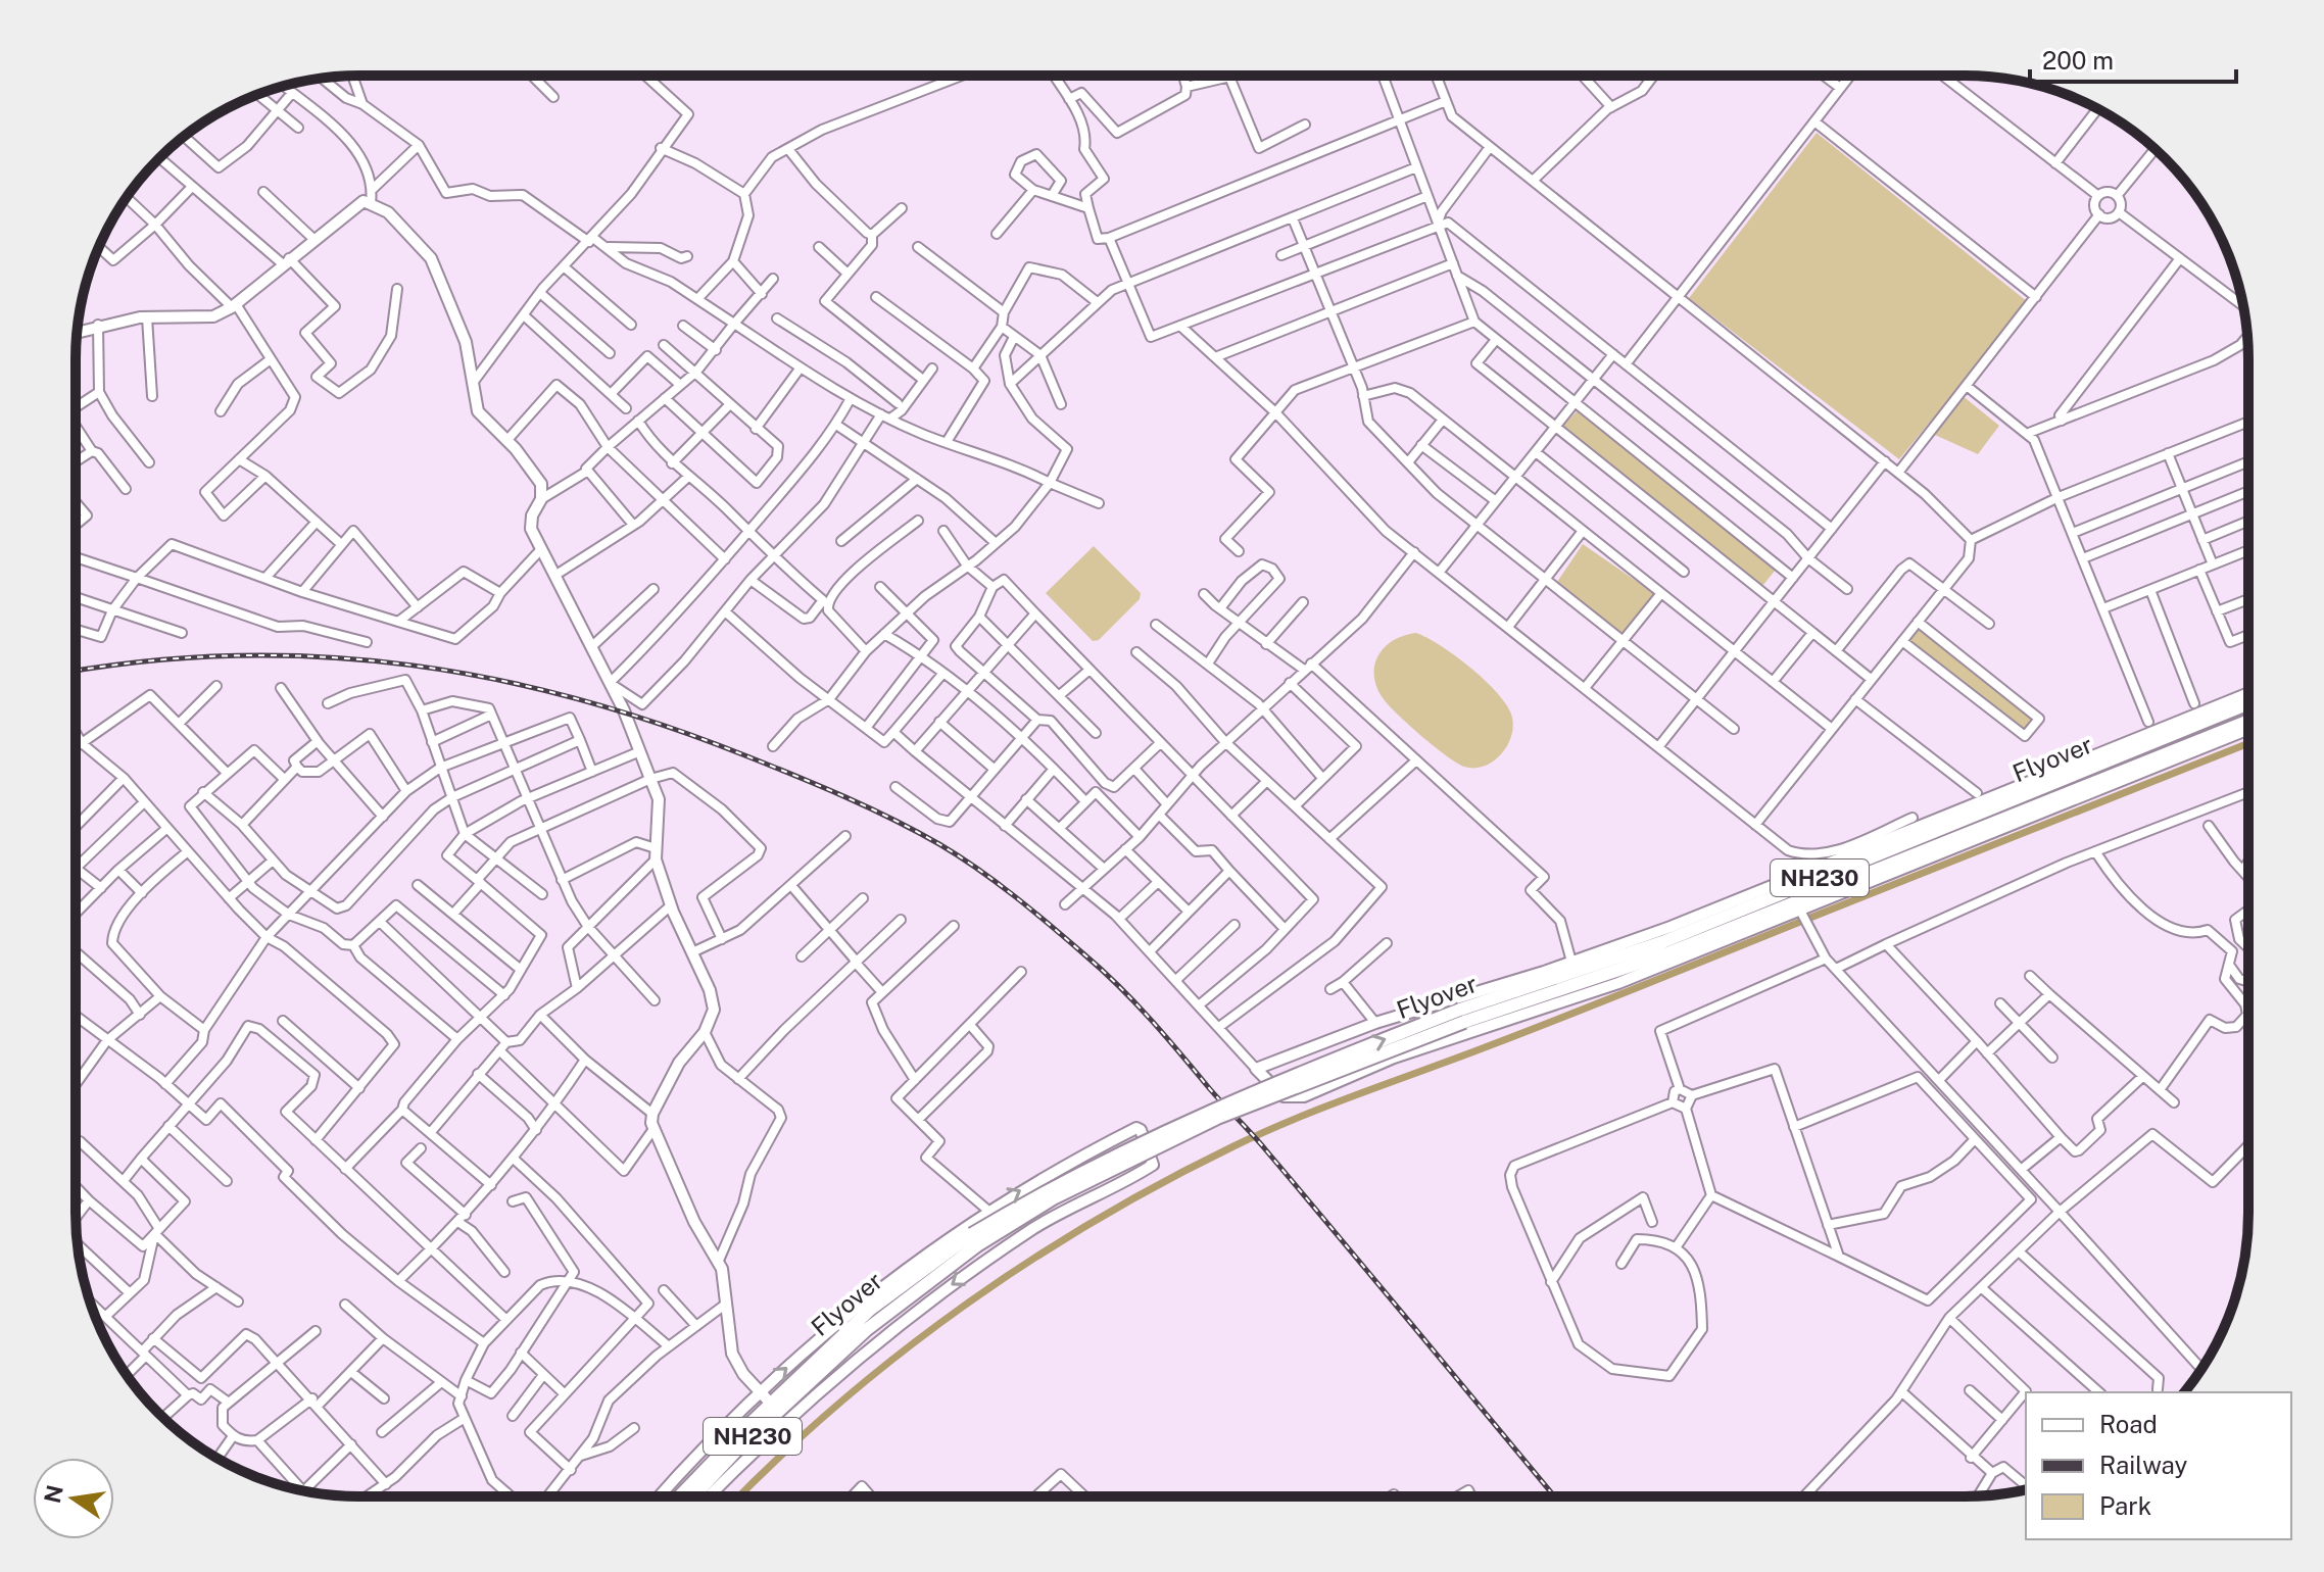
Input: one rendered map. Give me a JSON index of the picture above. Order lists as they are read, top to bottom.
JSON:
{
  "streets": {
    "highway": ["Flyover", "NH230"]
  },
  "crossings": [
    ["Flyover", "NH230"]
  ],
  "legend": ["Road", "Railway", "Park"],
  "scale_bar": "200 m",
  "north": "left"
}
